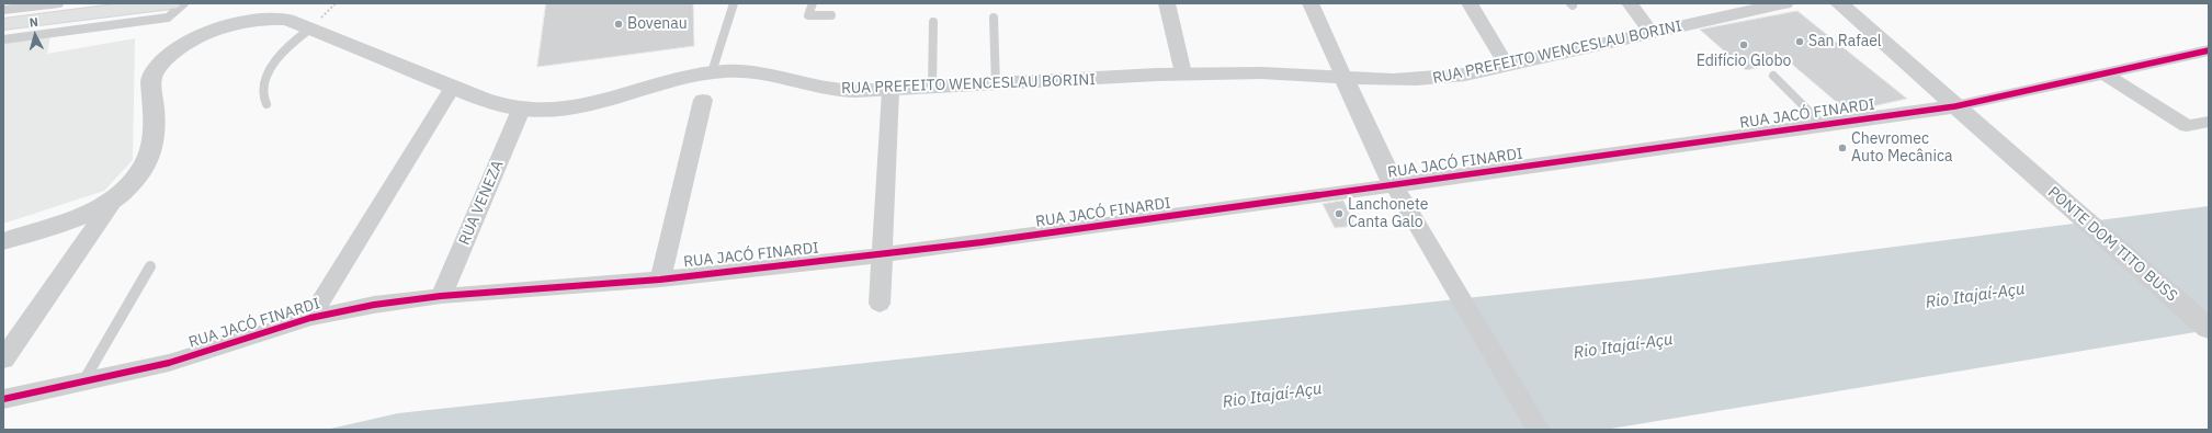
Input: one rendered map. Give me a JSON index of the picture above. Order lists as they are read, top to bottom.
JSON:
{
  "streets": {
    "street": [
      "RUA PREFEITO WENCESLAU BORINI",
      "RUA JACÓ FINARDI",
      "RUA VENEZA",
      "PONTE DOM TITO BUSS"
    ]
  },
  "crossings": [
    ["RUA PREFEITO WENCESLAU BORINI", "RUA VENEZA"],
    ["RUA JACÓ FINARDI", "RUA VENEZA"],
    ["RUA JACÓ FINARDI", "PONTE DOM TITO BUSS"]
  ],
  "water": ["Rio Itajaí-Açu"],
  "places": [
    "Bovenau",
    "San Rafael",
    "Edifício Globo",
    "Chevromec Auto Mecânica",
    "Lanchonete Canta Galo"
  ],
  "north": "top"
}
